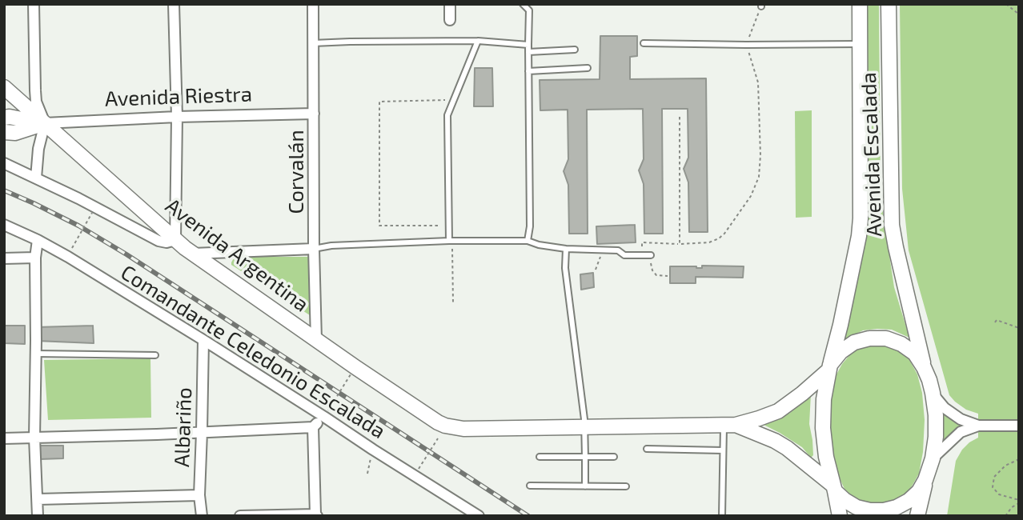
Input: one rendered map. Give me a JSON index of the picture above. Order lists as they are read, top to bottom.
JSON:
{
  "streets": {
    "main road": ["Avenida Riestra", "Avenida Escalada", "Avenida Argentina"],
    "street": ["Corvalán", "Comandante Celedonio Escalada", "Albariño"]
  },
  "crossings": [
    ["Avenida Riestra", "Corvalán"],
    ["Avenida Riestra", "Avenida Argentina"],
    ["Corvalán", "Avenida Argentina"],
    ["Comandante Celedonio Escalada", "Albariño"]
  ]
}
